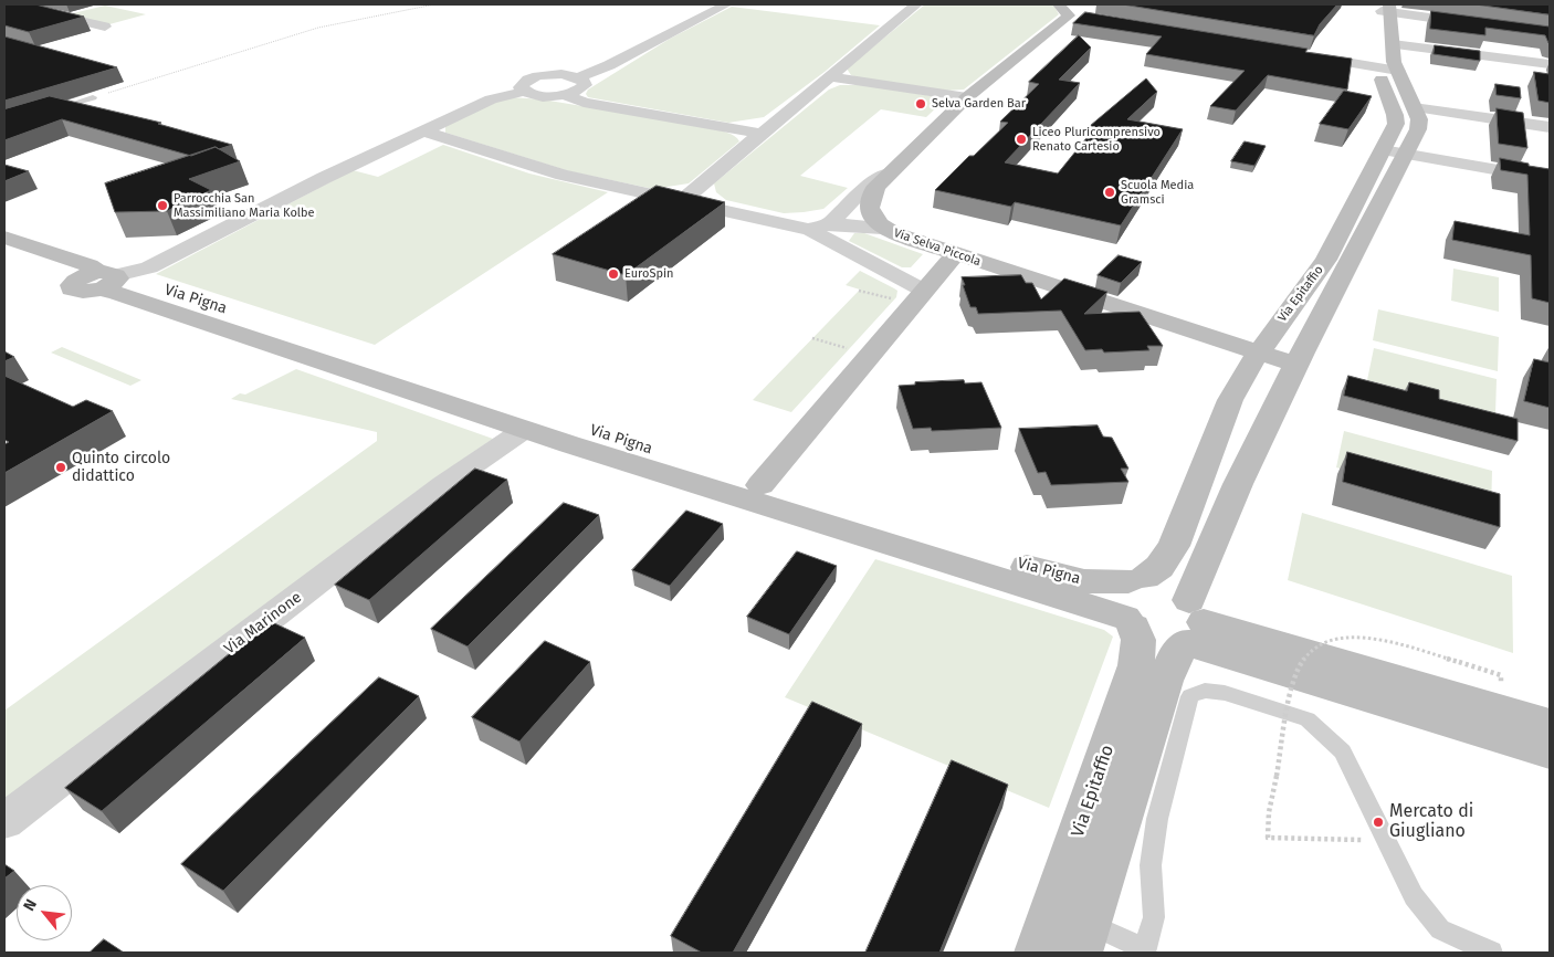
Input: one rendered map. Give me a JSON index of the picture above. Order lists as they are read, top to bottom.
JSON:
{
  "streets": {
    "street": [
      "Via Selva Piccola",
      "Via Epitaffio",
      "Via Pigna",
      "Via Marinone"
    ]
  },
  "crossings": [
    ["Via Selva Piccola", "Via Epitaffio"],
    ["Via Epitaffio", "Via Pigna"]
  ],
  "places": [
    "Selva Garden Bar",
    "Liceo Pluricomprensivo Renato Cartesio",
    "Scuola Media Gramsci",
    "Parrocchia San Massimiliano Maria Kolbe",
    "EuroSpin",
    "Quinto circolo didattico",
    "Mercato di Giugliano"
  ],
  "north": "top left"
}
